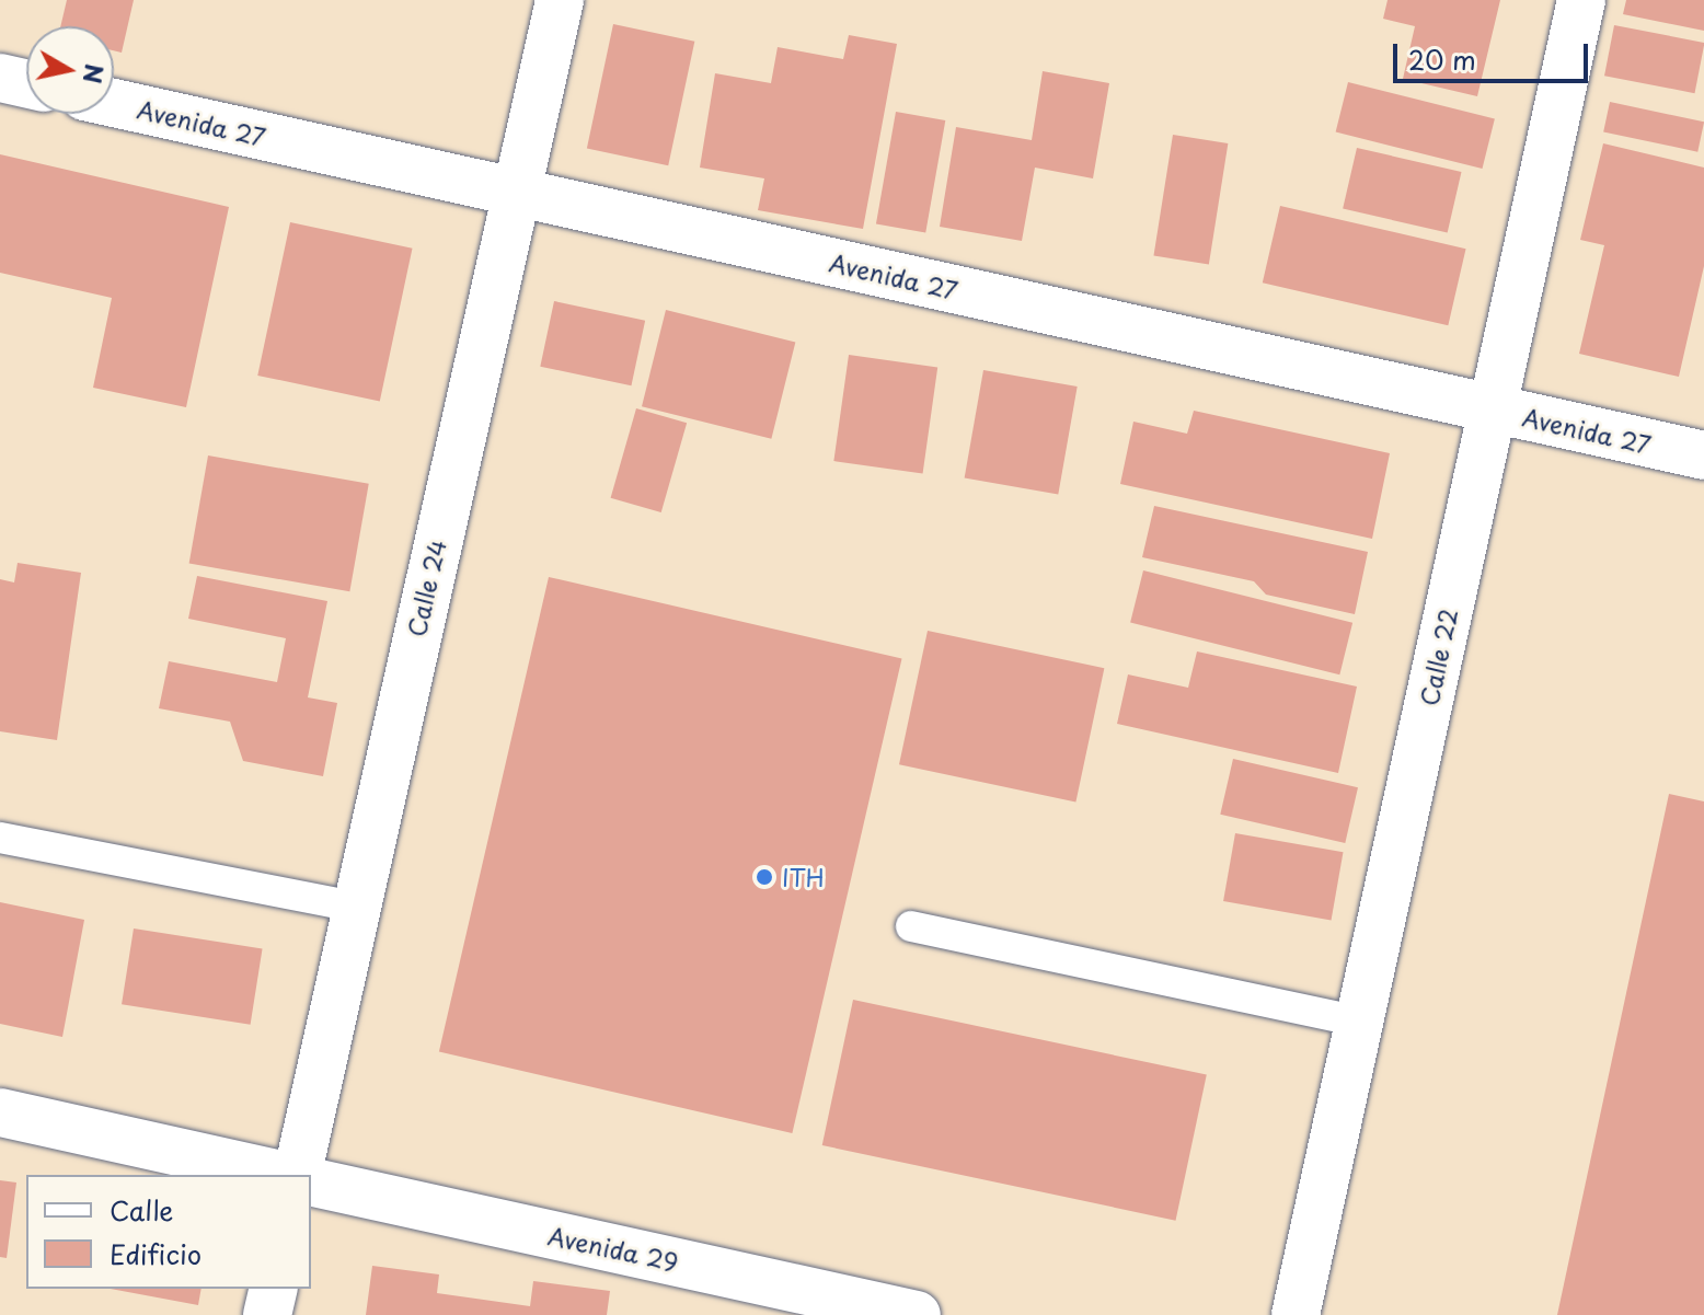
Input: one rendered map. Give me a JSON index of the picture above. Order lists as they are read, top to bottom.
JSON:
{
  "streets": {
    "street": [
      "Avenida 27",
      "Calle 24",
      "Calle 22",
      "Avenida 29"
    ]
  },
  "crossings": [
    ["Avenida 27", "Calle 24"],
    ["Avenida 27", "Calle 22"]
  ],
  "places": ["ITH"],
  "legend": ["Calle", "Edificio"],
  "scale_bar": "20 m",
  "north": "right"
}
